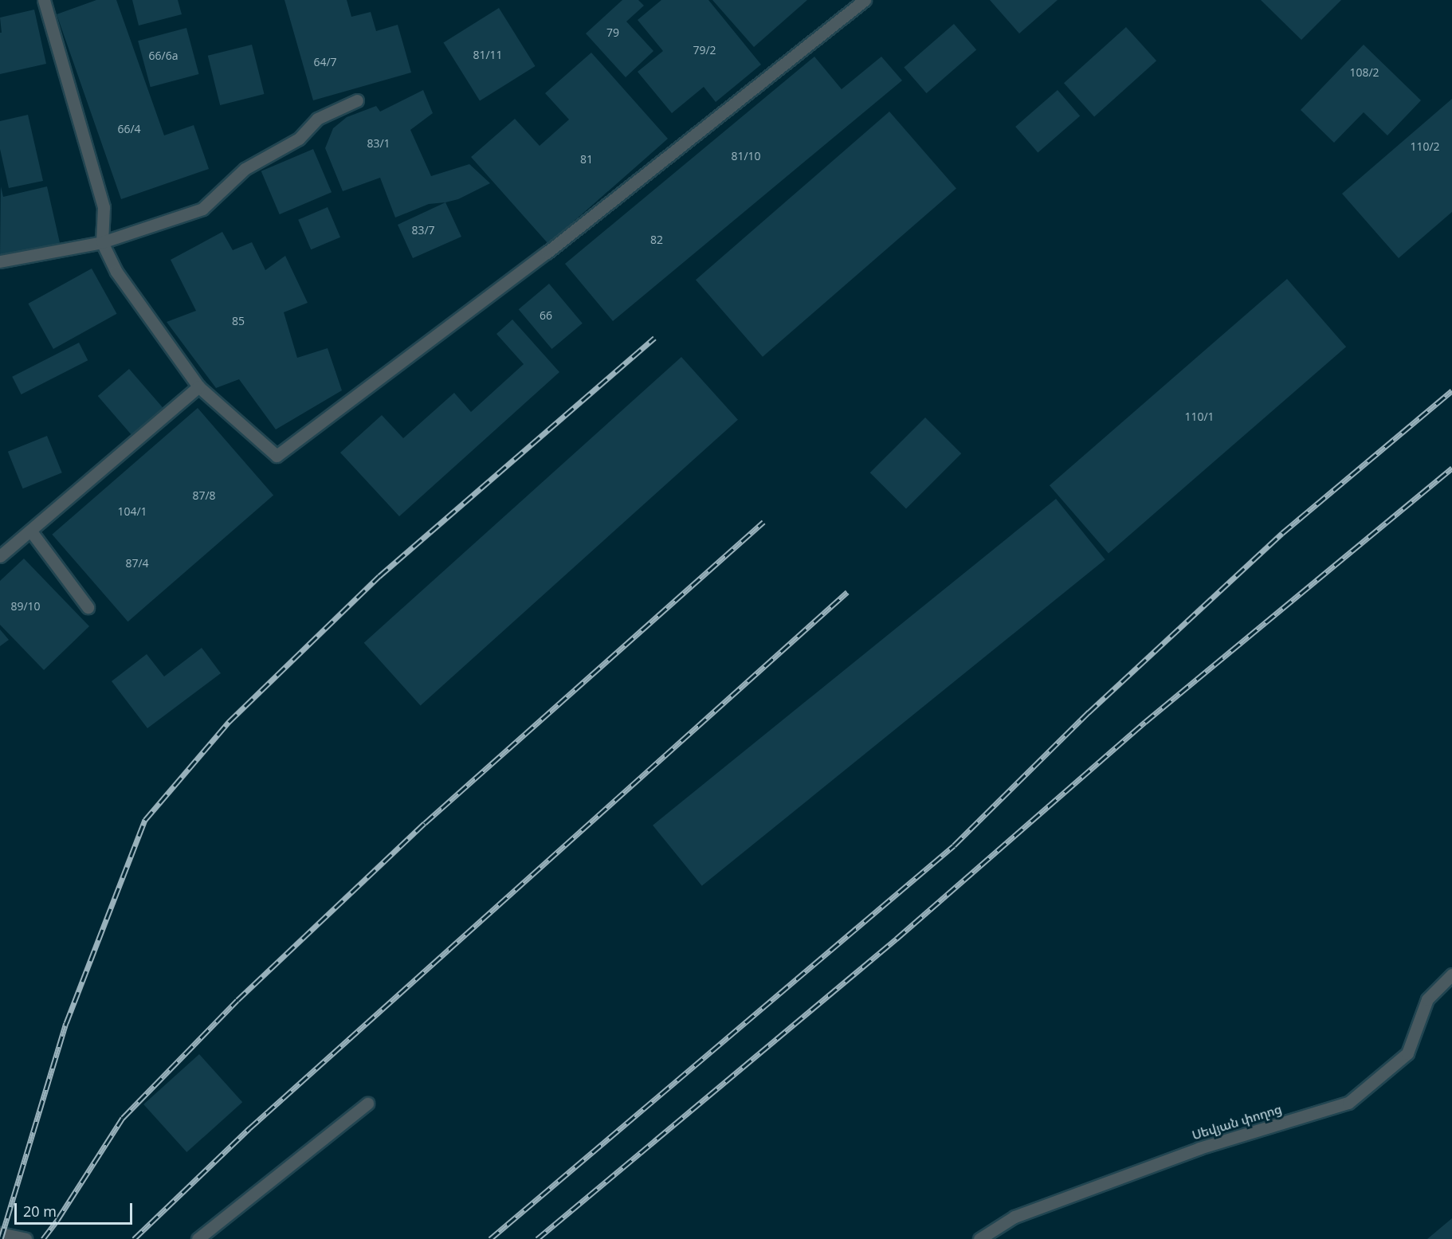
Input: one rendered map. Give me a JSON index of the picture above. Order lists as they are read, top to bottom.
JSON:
{
  "streets": {
    "street": ["Սեվյան փողոց"]
  },
  "house_numbers": [
    "79",
    "79/2",
    "81/11",
    "66/6a",
    "64/7",
    "108/2",
    "66/4",
    "83/1",
    "110/2",
    "81/10",
    "81",
    "83/7",
    "82",
    "66",
    "85",
    "110/1",
    "87/8",
    "104/1",
    "87/4",
    "89/10"
  ],
  "scale_bar": "20 m"
}
